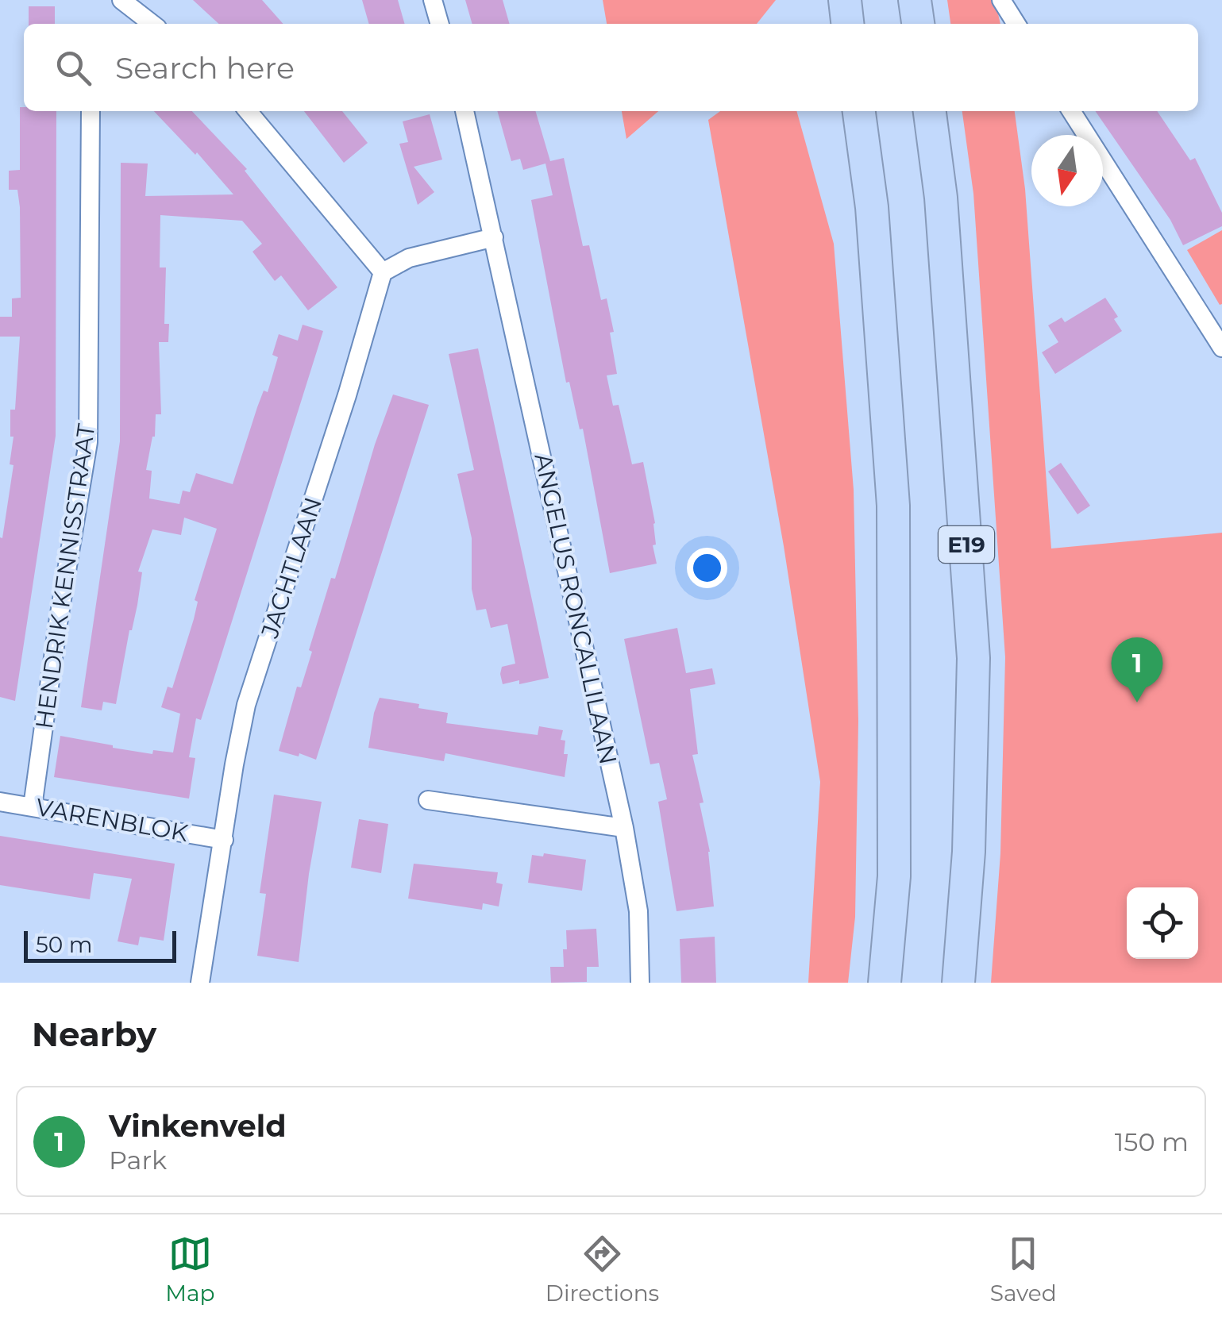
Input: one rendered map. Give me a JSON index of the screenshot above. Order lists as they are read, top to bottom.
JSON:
{
  "streets": {
    "highway": ["E19"],
    "street": [
      "JACHTLAAN",
      "HENDRIK KENNISSTRAAT",
      "ANGELUS RONCALLILAAN",
      "VARENBLOK"
    ]
  },
  "crossings": [
    ["JACHTLAAN", "VARENBLOK"],
    ["HENDRIK KENNISSTRAAT", "VARENBLOK"]
  ],
  "scale_bar": "50 m",
  "north": "bottom",
  "page": {
    "search": "Search here",
    "pins": "1",
    "scale": "50 m",
    "heading": "Nearby",
    "list": [
      {
        "mark": "1",
        "name": "Vinkenveld",
        "note": "Park",
        "value": "150 m"
      }
    ],
    "nav": ["Map", "Directions", "Saved"]
  }
}
